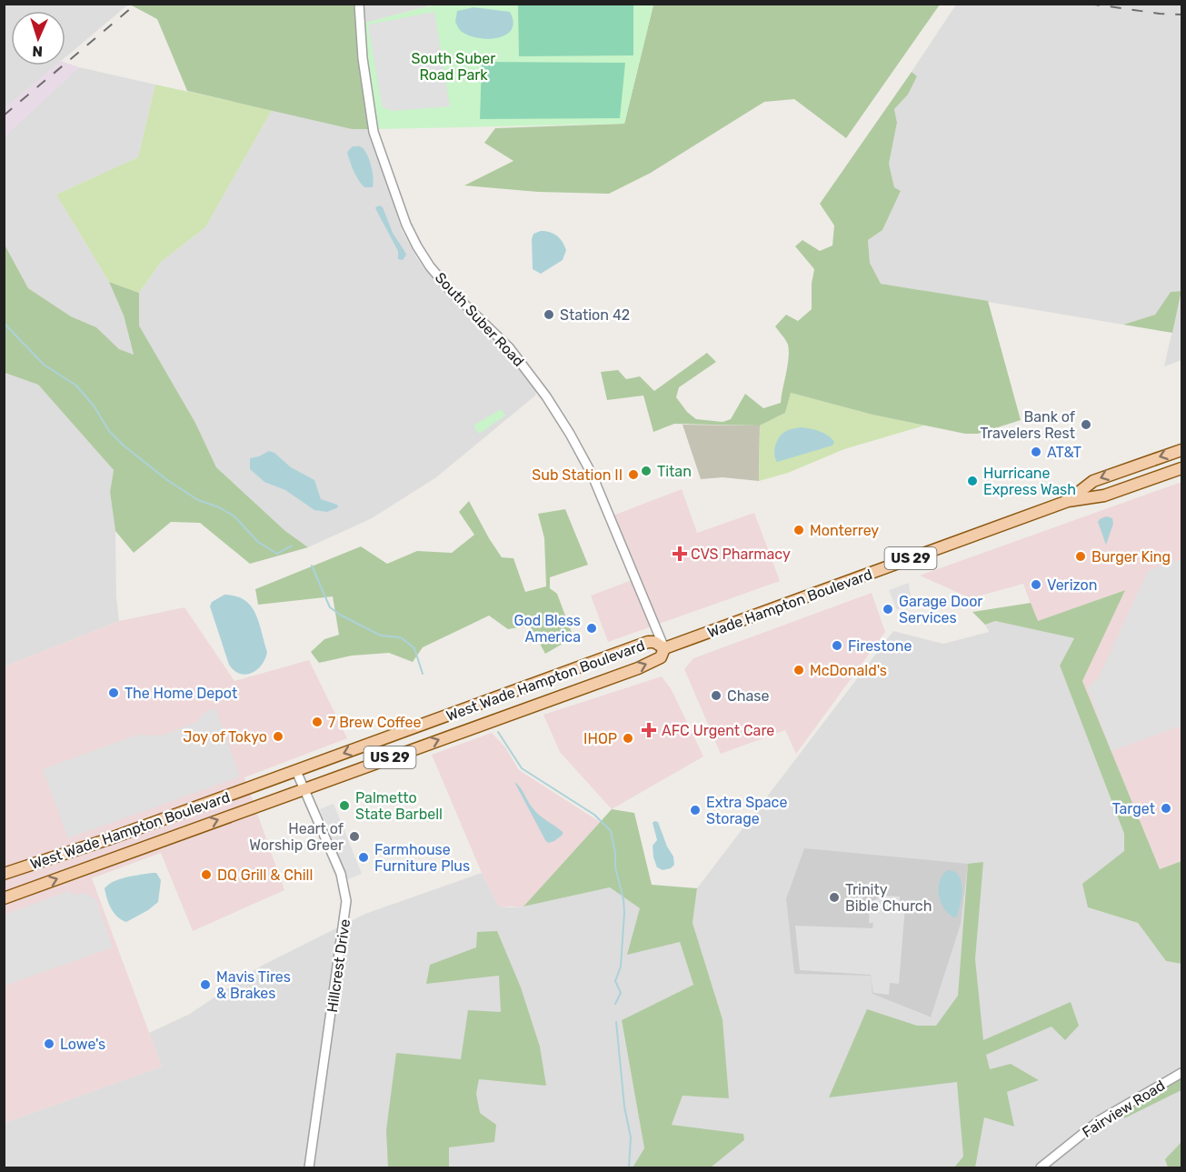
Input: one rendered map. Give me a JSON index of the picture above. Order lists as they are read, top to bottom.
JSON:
{
  "streets": {
    "main road": ["US 29", "Wade Hampton Boulevard", "West Wade Hampton Boulevard"],
    "street": ["South Suber Road", "Hillcrest Drive", "Fairview Road"]
  },
  "crossings": [
    ["South Suber Road", "Wade Hampton Boulevard"],
    ["South Suber Road", "West Wade Hampton Boulevard"],
    ["Wade Hampton Boulevard", "West Wade Hampton Boulevard"],
    ["West Wade Hampton Boulevard", "Hillcrest Drive"]
  ],
  "parks": ["South Suber Road Park"],
  "places": {
    "other": [
      "Station 42",
      "Bank of Travelers Rest",
      "AT&T",
      "Titan",
      "Sub Station II",
      "Hurricane Express Wash",
      "Monterrey",
      "Burger King",
      "Verizon",
      "Garage Door Services",
      "God Bless America",
      "Firestone",
      "McDonald's",
      "The Home Depot",
      "Chase",
      "7 Brew Coffee",
      "Joy of Tokyo",
      "IHOP",
      "Palmetto State Barbell",
      "Target",
      "Extra Space Storage",
      "Heart of Worship Greer",
      "Farmhouse Furniture Plus",
      "DQ Grill & Chill",
      "Trinity Bible Church",
      "Mavis Tires & Brakes",
      "Lowe's"
    ],
    "health": ["CVS Pharmacy", "AFC Urgent Care"]
  },
  "north": "bottom"
}
